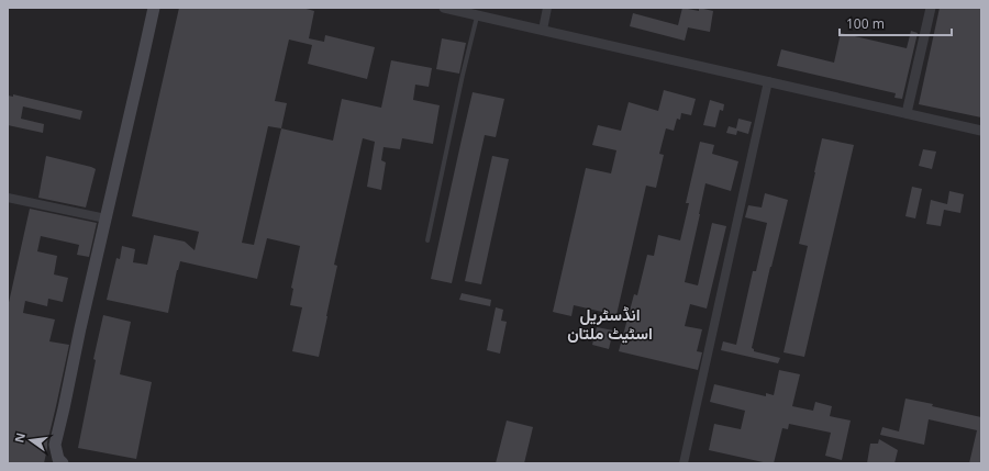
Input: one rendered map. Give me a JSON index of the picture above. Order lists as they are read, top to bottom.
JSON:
{
  "districts": ["انڈسٹریل اسٹیٹ ملتان"],
  "scale_bar": "100 m",
  "north": "left"
}
